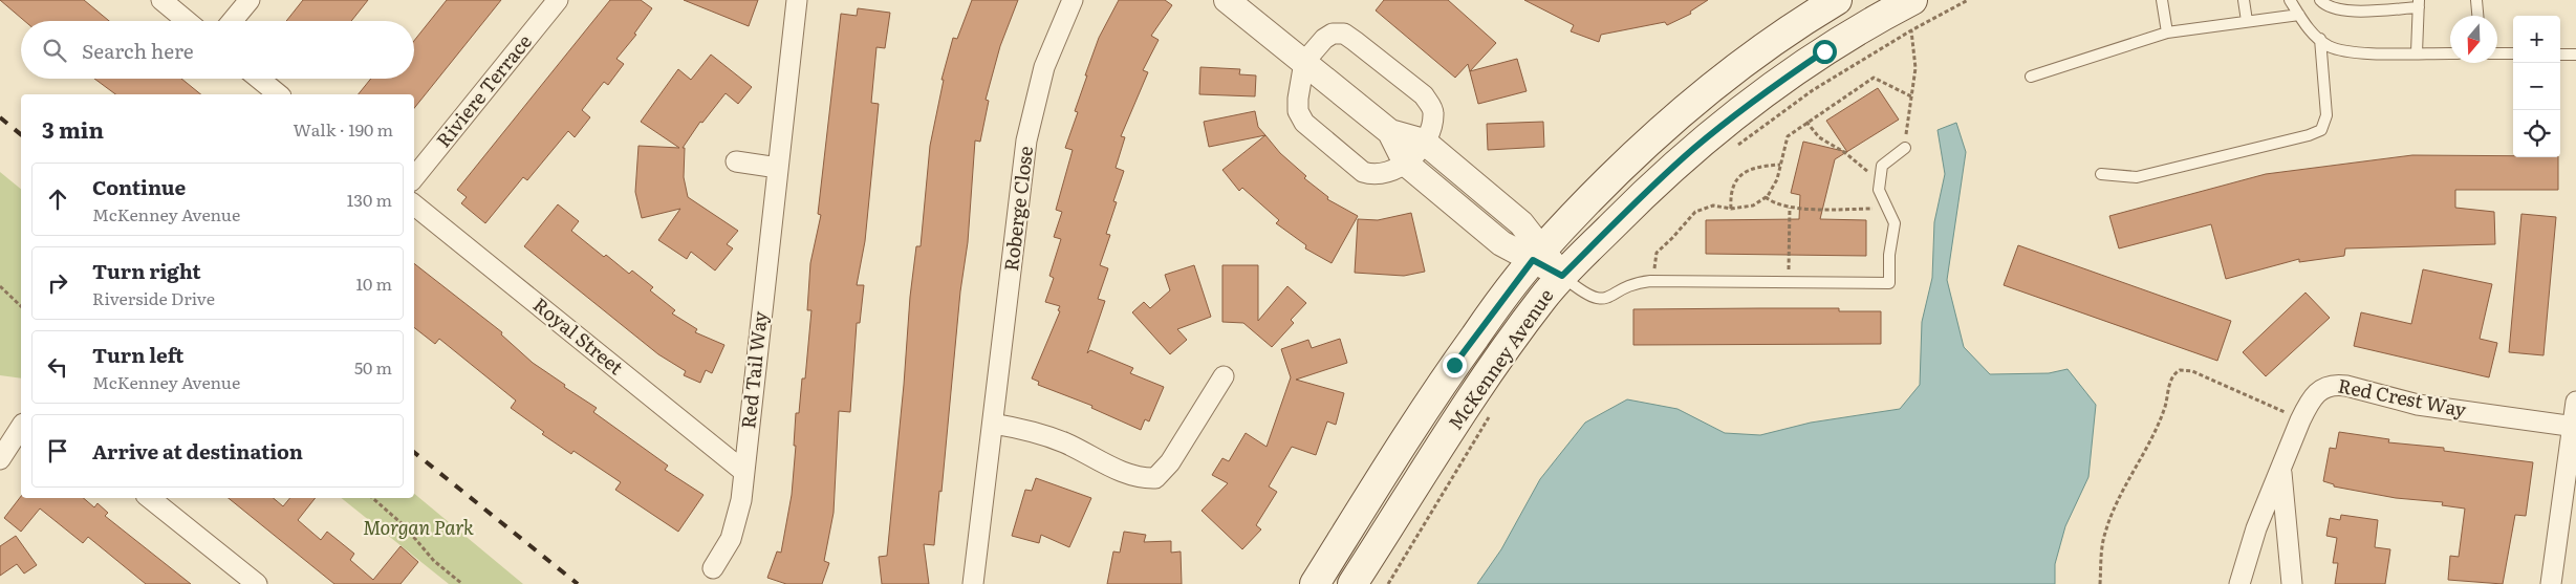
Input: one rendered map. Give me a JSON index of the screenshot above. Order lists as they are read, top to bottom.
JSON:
{
  "streets": {
    "main road": ["McKenney Avenue"],
    "street": [
      "Riviere Terrace",
      "Roberge Close",
      "Royal Street",
      "Red Tail Way",
      "Red Crest Way"
    ]
  },
  "crossings": [
    ["Royal Street", "Red Tail Way"]
  ],
  "parks": ["Morgan Park"],
  "north": "bottom",
  "page": {
    "map_buttons": ["+", "−"],
    "search": "Search here",
    "heading": ["3 min", "Walk · 190 m"],
    "list": [
      ["Continue", "McKenney Avenue", "130 m"],
      ["Turn right", "Riverside Drive", "10 m"],
      ["Turn left", "McKenney Avenue", "50 m"],
      "Arrive at destination"
    ]
  }
}
